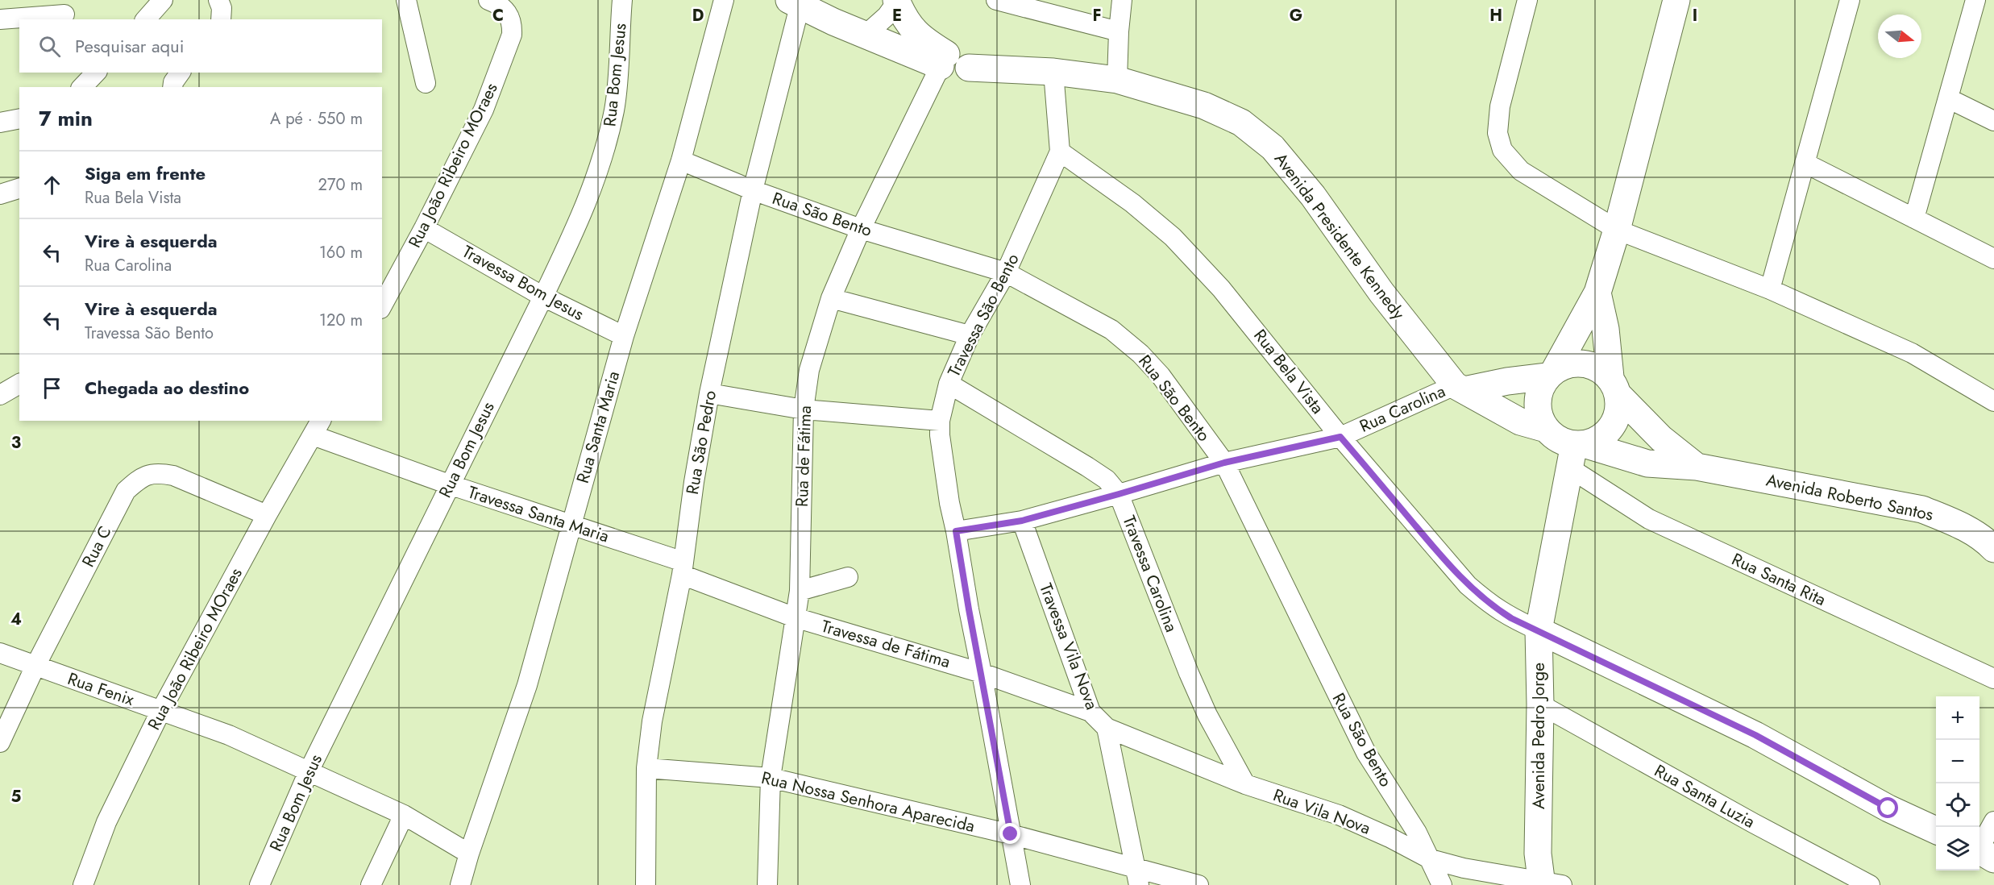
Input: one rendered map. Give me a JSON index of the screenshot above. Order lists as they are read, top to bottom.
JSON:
{
  "streets": {
    "street": [
      "Rua Bom Jesus",
      "Rua João Ribeiro MOraes",
      "Rua São Bento",
      "Avenida Presidente Kennedy",
      "Travessa Bom Jesus",
      "Travessa São Bento",
      "Rua Bela Vista",
      "Rua Carolina",
      "Rua Santa Maria",
      "Rua São Pedro",
      "Rua de Fátima",
      "Avenida Roberto Santos",
      "Travessa Santa Maria",
      "Rua C",
      "Travessa Carolina",
      "Rua Santa Rita",
      "Travessa de Fátima",
      "Travessa Vila Nova",
      "Rua Fenix",
      "Avenida Pedro Jorge",
      "Rua Santa Luzia",
      "Rua Nossa Senhora Aparecida",
      "Rua Vila Nova"
    ]
  },
  "crossings": [
    ["Rua Bom Jesus", "Travessa Bom Jesus"],
    ["Rua Bom Jesus", "Travessa Santa Maria"],
    ["Rua Bom Jesus", "Rua Fenix"],
    ["Rua João Ribeiro MOraes", "Travessa Bom Jesus"],
    ["Rua João Ribeiro MOraes", "Travessa Santa Maria"],
    ["Rua João Ribeiro MOraes", "Rua C"],
    ["Rua João Ribeiro MOraes", "Rua Fenix"],
    ["Rua São Bento", "Travessa São Bento"],
    ["Rua São Bento", "Rua Carolina"],
    ["Rua São Bento", "Rua Santa Maria"],
    ["Rua São Bento", "Rua São Pedro"],
    ["Rua São Bento", "Rua de Fátima"],
    ["Rua São Bento", "Rua Vila Nova"],
    ["Avenida Presidente Kennedy", "Rua Carolina"],
    ["Avenida Presidente Kennedy", "Rua de Fátima"],
    ["Avenida Presidente Kennedy", "Avenida Roberto Santos"],
    ["Avenida Presidente Kennedy", "Rua Santa Rita"],
    ["Avenida Presidente Kennedy", "Avenida Pedro Jorge"],
    ["Travessa Bom Jesus", "Rua Santa Maria"],
    ["Travessa São Bento", "Rua Bela Vista"],
    ["Travessa São Bento", "Rua Carolina"],
    ["Travessa São Bento", "Travessa Carolina"],
    ["Travessa São Bento", "Travessa de Fátima"],
    ["Travessa São Bento", "Rua Nossa Senhora Aparecida"],
    ["Rua Bela Vista", "Rua Carolina"],
    ["Rua Bela Vista", "Avenida Pedro Jorge"],
    ["Rua Carolina", "Travessa Carolina"],
    ["Rua Carolina", "Travessa Vila Nova"],
    ["Rua Santa Maria", "Travessa Santa Maria"],
    ["Rua Santa Maria", "Rua Fenix"],
    ["Rua São Pedro", "Travessa Santa Maria"],
    ["Rua São Pedro", "Travessa de Fátima"],
    ["Rua São Pedro", "Rua Nossa Senhora Aparecida"],
    ["Rua de Fátima", "Travessa de Fátima"],
    ["Rua de Fátima", "Rua Nossa Senhora Aparecida"],
    ["Avenida Roberto Santos", "Rua Santa Rita"],
    ["Avenida Roberto Santos", "Avenida Pedro Jorge"],
    ["Travessa Santa Maria", "Travessa de Fátima"],
    ["Rua C", "Rua Fenix"],
    ["Travessa Carolina", "Rua Vila Nova"],
    ["Rua Santa Rita", "Avenida Pedro Jorge"],
    ["Travessa de Fátima", "Travessa Vila Nova"],
    ["Travessa Vila Nova", "Rua Nossa Senhora Aparecida"],
    ["Travessa Vila Nova", "Rua Vila Nova"],
    ["Avenida Pedro Jorge", "Rua Santa Luzia"],
    ["Avenida Pedro Jorge", "Rua Vila Nova"]
  ],
  "north": "right",
  "page": {
    "search": "Pesquisar aqui",
    "heading": ["7 min", "A pé · 550 m"],
    "list": [
      ["Siga em frente", "Rua Bela Vista", "270 m"],
      ["Vire à esquerda", "Rua Carolina", "160 m"],
      ["Vire à esquerda", "Travessa São Bento", "120 m"],
      "Chegada ao destino"
    ],
    "map_buttons": ["+", "−"]
  },
  "grid": {
    "columns": [
      "C",
      "D",
      "E",
      "F",
      "G",
      "H",
      "I"
    ],
    "rows": ["3", "4", "5"]
  }
}
